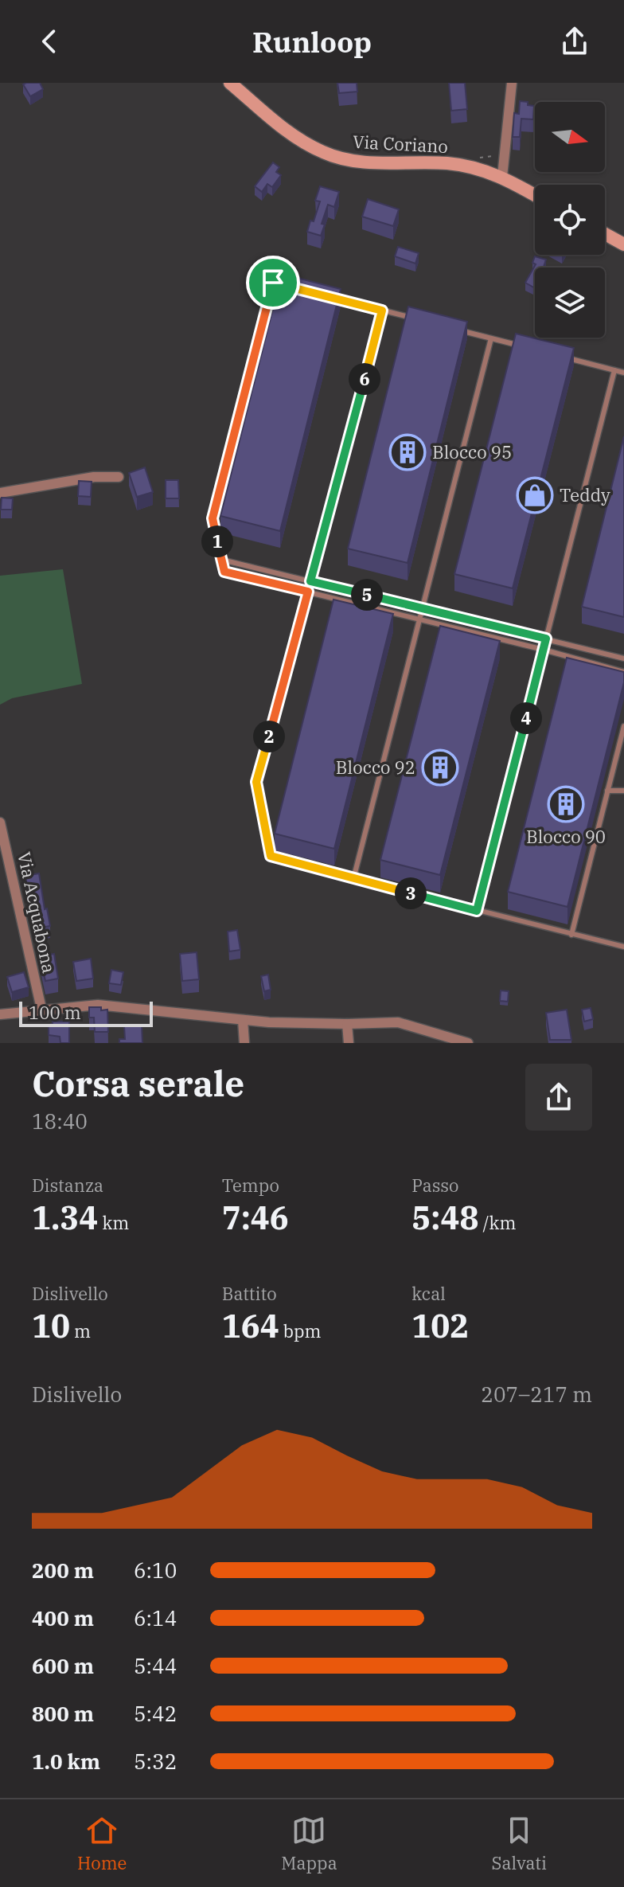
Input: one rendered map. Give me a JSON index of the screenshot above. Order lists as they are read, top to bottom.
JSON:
{
  "streets": {
    "main road": ["Via Coriano"],
    "street": ["Via Acquabona"]
  },
  "places": {
    "building": ["Blocco 95", "Blocco 92", "Blocco 90"],
    "shop": ["Teddy"]
  },
  "scale_bar": "100 m",
  "north": "right",
  "page": {
    "header": "Runloop",
    "pins": [
      "6",
      "1",
      "5",
      "4",
      "2",
      "3"
    ],
    "scale": "100 m",
    "heading": ["Corsa serale", "18:40"],
    "stats": [
      ["Distanza", "1.34 km"],
      ["Tempo", "7:46"],
      ["Passo", "5:48 /km"],
      ["Dislivello", "10 m"],
      ["Battito", "164 bpm"],
      ["kcal", "102"]
    ],
    "chart": ["Dislivello", "207–217 m"],
    "list": [
      {
        "name": "200 m",
        "note": "6:10"
      },
      {
        "name": "400 m",
        "note": "6:14"
      },
      {
        "name": "600 m",
        "note": "5:44"
      },
      {
        "name": "800 m",
        "note": "5:42"
      },
      {
        "name": "1.0 km",
        "note": "5:32"
      }
    ],
    "tabs": ["Home", "Mappa", "Salvati"]
  }
}
